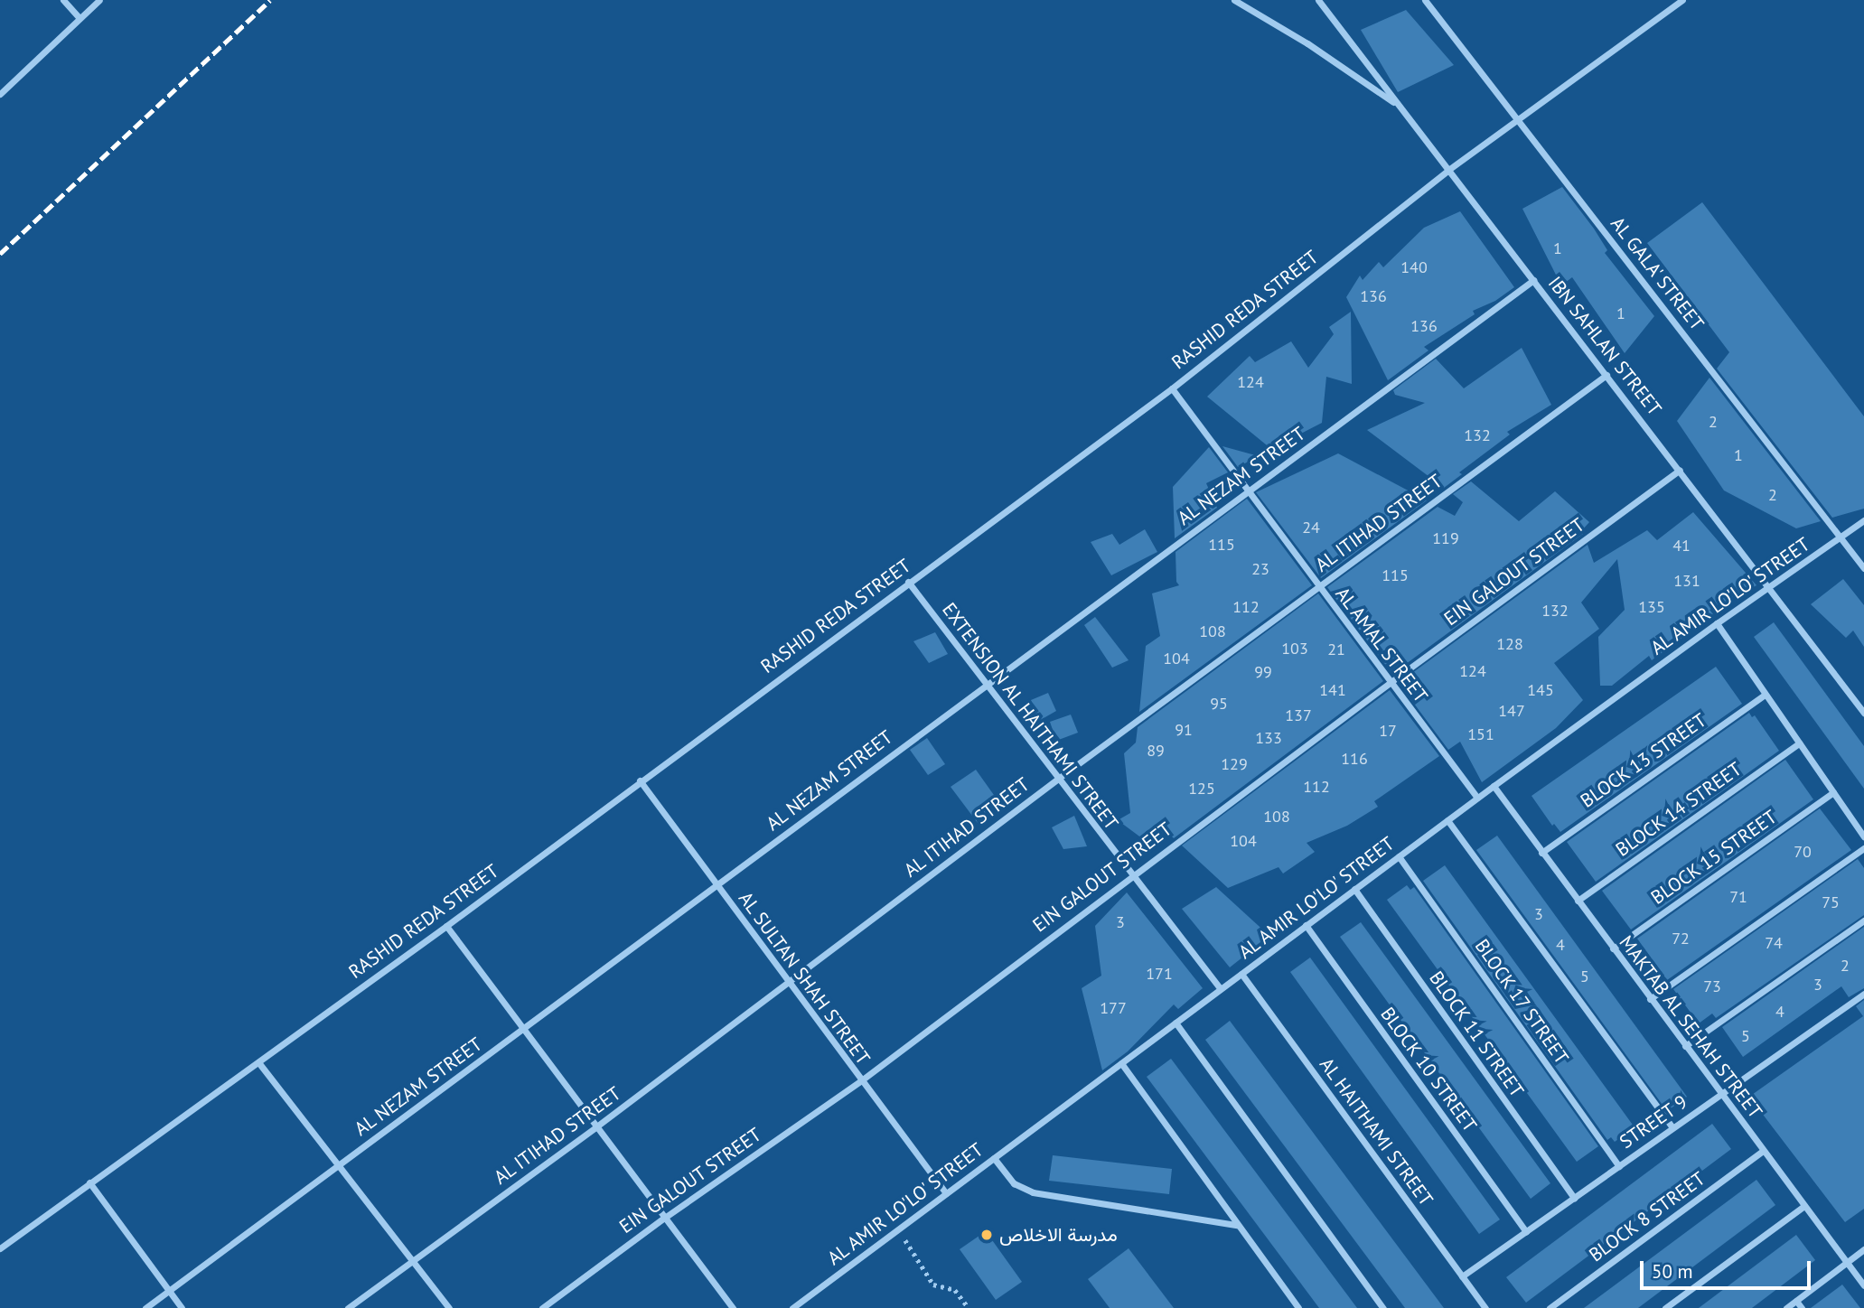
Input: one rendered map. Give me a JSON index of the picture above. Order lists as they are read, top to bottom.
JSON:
{
  "streets": {
    "street": [
      "AL GALA' STREET",
      "RASHID REDA STREET",
      "IBN SAHLAN STREET",
      "AL NEZAM STREET",
      "AL ITIHAD STREET",
      "EIN GALOUT STREET",
      "AL AMIR LO'LO' STREET",
      "AL AMAL STREET",
      "EXTENSION AL HAITHAMI STREET",
      "BLOCK 13 STREET",
      "BLOCK 14 STREET",
      "BLOCK 15 STREET",
      "AL SULTAN SHAH STREET",
      "BLOCK 17 STREET",
      "MAKTAB AL SEHAH STREET",
      "BLOCK 11 STREET",
      "BLOCK 10 STREET",
      "STREET 9",
      "AL HAITHAMI STREET",
      "BLOCK 8 STREET"
    ]
  },
  "crossings": [
    ["AL GALA' STREET", "RASHID REDA STREET"],
    ["AL GALA' STREET", "AL AMIR LO'LO' STREET"],
    ["RASHID REDA STREET", "IBN SAHLAN STREET"],
    ["RASHID REDA STREET", "AL AMAL STREET"],
    ["RASHID REDA STREET", "EXTENSION AL HAITHAMI STREET"],
    ["RASHID REDA STREET", "AL SULTAN SHAH STREET"],
    ["IBN SAHLAN STREET", "AL NEZAM STREET"],
    ["IBN SAHLAN STREET", "AL ITIHAD STREET"],
    ["IBN SAHLAN STREET", "EIN GALOUT STREET"],
    ["IBN SAHLAN STREET", "AL AMIR LO'LO' STREET"],
    ["AL NEZAM STREET", "AL AMAL STREET"],
    ["AL NEZAM STREET", "EXTENSION AL HAITHAMI STREET"],
    ["AL NEZAM STREET", "AL SULTAN SHAH STREET"],
    ["AL ITIHAD STREET", "AL AMAL STREET"],
    ["AL ITIHAD STREET", "EXTENSION AL HAITHAMI STREET"],
    ["AL ITIHAD STREET", "AL SULTAN SHAH STREET"],
    ["EIN GALOUT STREET", "AL AMAL STREET"],
    ["EIN GALOUT STREET", "EXTENSION AL HAITHAMI STREET"],
    ["EIN GALOUT STREET", "AL SULTAN SHAH STREET"],
    ["AL AMIR LO'LO' STREET", "AL AMAL STREET"],
    ["AL AMIR LO'LO' STREET", "EXTENSION AL HAITHAMI STREET"],
    ["AL AMIR LO'LO' STREET", "AL SULTAN SHAH STREET"],
    ["AL AMIR LO'LO' STREET", "BLOCK 17 STREET"],
    ["AL AMIR LO'LO' STREET", "MAKTAB AL SEHAH STREET"],
    ["AL AMIR LO'LO' STREET", "BLOCK 11 STREET"],
    ["AL AMIR LO'LO' STREET", "BLOCK 10 STREET"],
    ["AL AMIR LO'LO' STREET", "AL HAITHAMI STREET"],
    ["BLOCK 13 STREET", "MAKTAB AL SEHAH STREET"],
    ["BLOCK 14 STREET", "MAKTAB AL SEHAH STREET"],
    ["BLOCK 15 STREET", "MAKTAB AL SEHAH STREET"],
    ["BLOCK 17 STREET", "STREET 9"],
    ["MAKTAB AL SEHAH STREET", "STREET 9"],
    ["MAKTAB AL SEHAH STREET", "BLOCK 8 STREET"],
    ["BLOCK 11 STREET", "STREET 9"],
    ["BLOCK 10 STREET", "STREET 9"],
    ["STREET 9", "AL HAITHAMI STREET"]
  ],
  "places": ["مدرسة الاخلاص"],
  "house_numbers": [
    "1",
    "140",
    "136",
    "1",
    "136",
    "124",
    "2",
    "132",
    "1",
    "2",
    "24",
    "119",
    "115",
    "41",
    "23",
    "115",
    "131",
    "112",
    "135",
    "132",
    "108",
    "128",
    "103",
    "21",
    "104",
    "124",
    "99",
    "141",
    "145",
    "95",
    "147",
    "137",
    "91",
    "17",
    "151",
    "133",
    "89",
    "116",
    "129",
    "112",
    "125",
    "108",
    "104",
    "70",
    "71",
    "75",
    "3",
    "3",
    "72",
    "74",
    "4",
    "2",
    "171",
    "5",
    "3",
    "73",
    "177",
    "4",
    "5"
  ],
  "scale_bar": "50 m"
}
